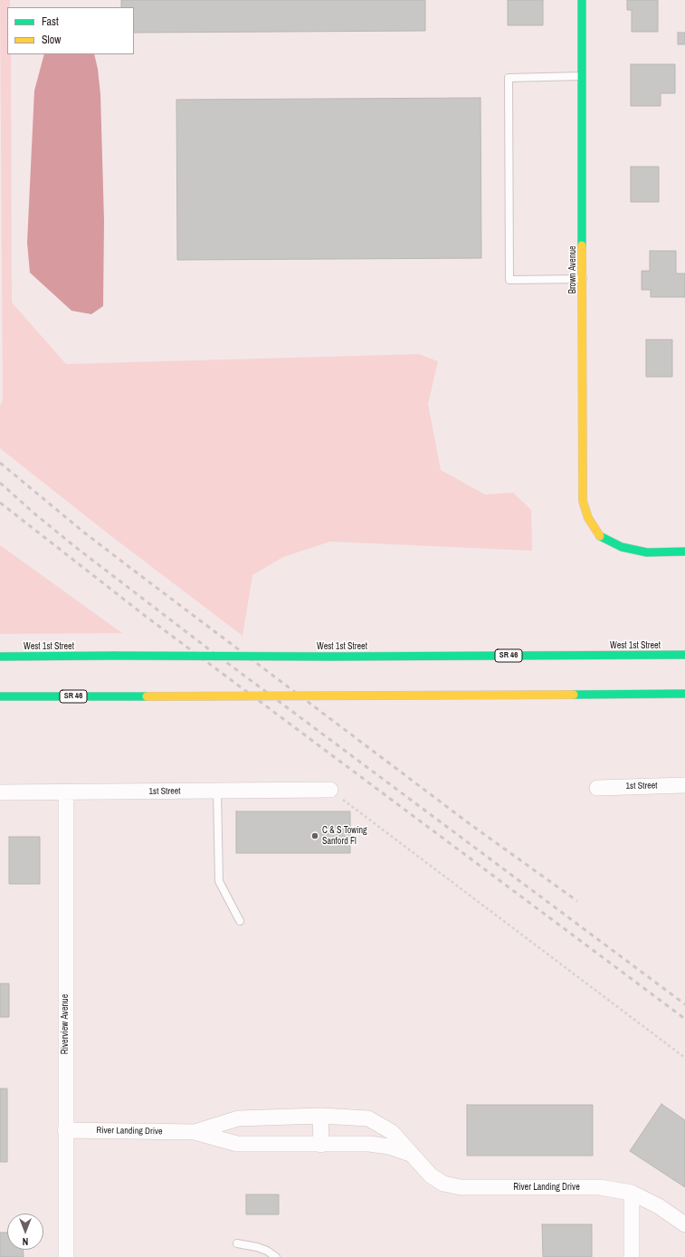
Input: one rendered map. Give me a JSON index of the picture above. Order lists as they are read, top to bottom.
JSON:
{
  "streets": {
    "main road": ["Brown Avenue", "West 1st Street", "SR 46"],
    "street": ["1st Street", "Riverview Avenue", "River Landing Drive"]
  },
  "crossings": [
    ["1st Street", "Riverview Avenue"],
    ["Riverview Avenue", "River Landing Drive"]
  ],
  "places": ["C & S Towing Sanford Fl"],
  "legend": ["Fast", "Slow"],
  "north": "bottom"
}
